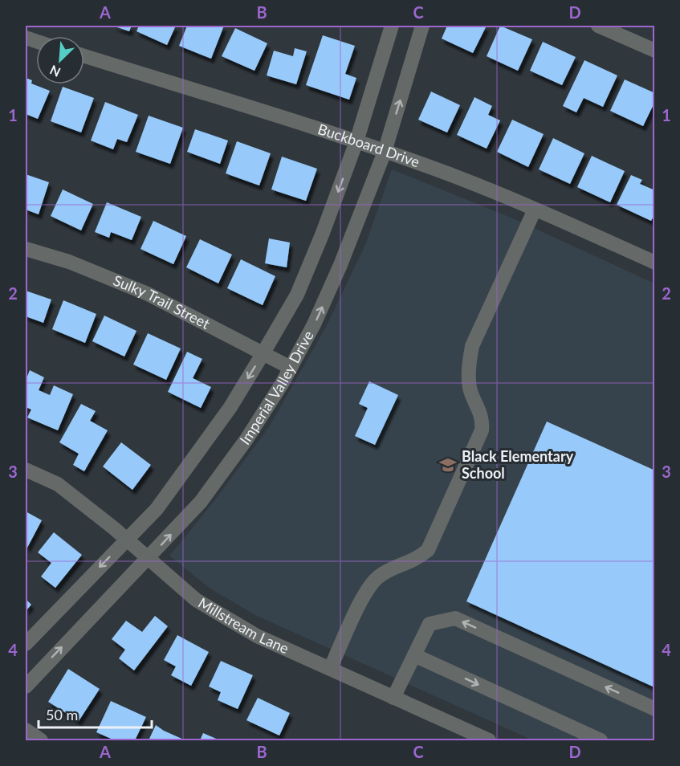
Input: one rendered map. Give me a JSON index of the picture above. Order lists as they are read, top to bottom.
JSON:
{
  "streets": {
    "street": [
      "Buckboard Drive",
      "Sulky Trail Street",
      "Imperial Valley Drive",
      "Millstream Lane"
    ]
  },
  "crossings": [
    ["Buckboard Drive", "Imperial Valley Drive"],
    ["Sulky Trail Street", "Imperial Valley Drive"],
    ["Imperial Valley Drive", "Millstream Lane"]
  ],
  "places": {
    "school or university": ["Black Elementary School"]
  },
  "scale_bar": "50 m",
  "north": "bottom left",
  "grid": {
    "columns": [
      "A",
      "B",
      "C",
      "D"
    ],
    "rows": [
      "1",
      "2",
      "3",
      "4"
    ]
  }
}
